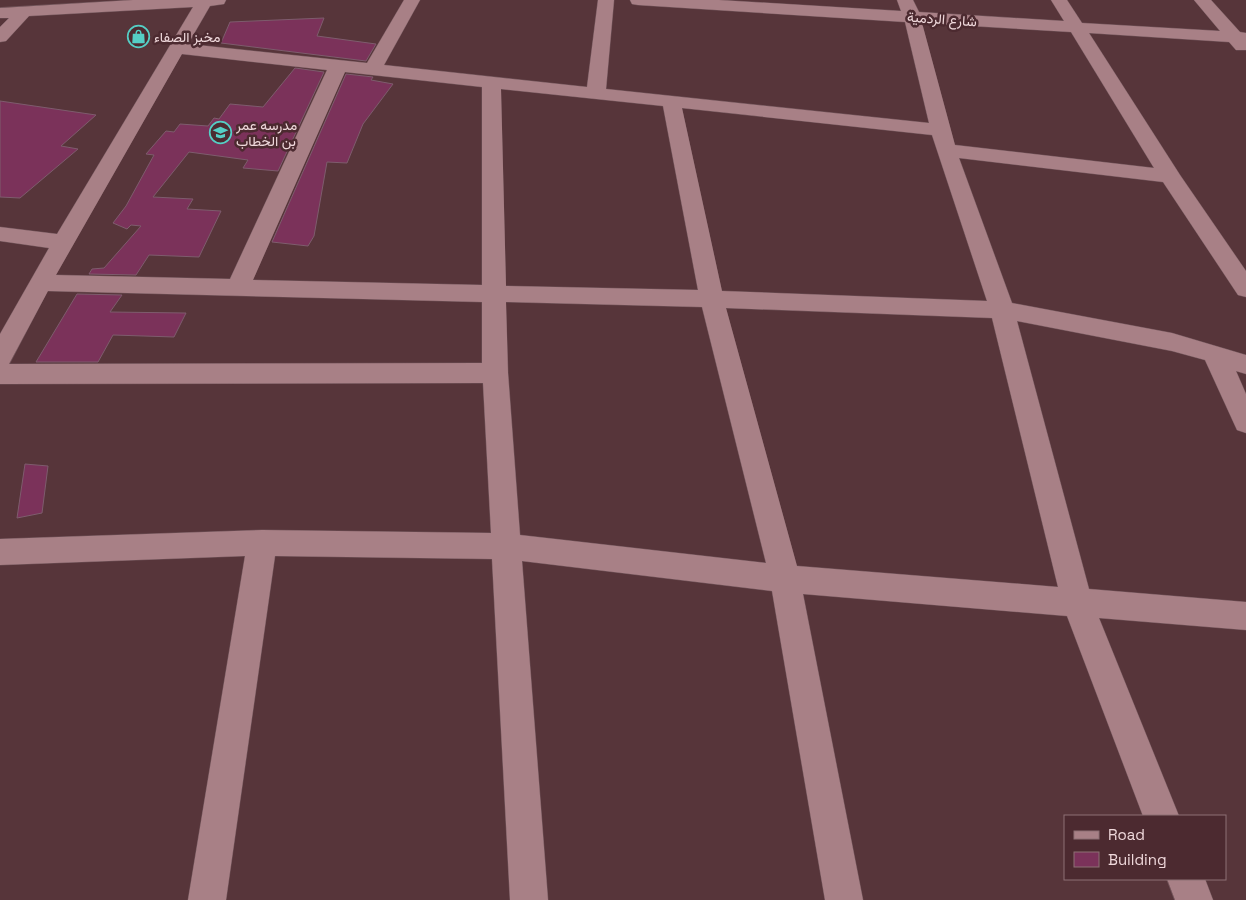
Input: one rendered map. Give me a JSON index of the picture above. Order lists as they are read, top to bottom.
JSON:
{
  "streets": {
    "street": ["شارع الردمية"]
  },
  "places": {
    "shop": ["مخبز الصفاء"],
    "school or university": ["مدرسه عمر بن الخطاب"]
  },
  "legend": ["Road", "Building"]
}
